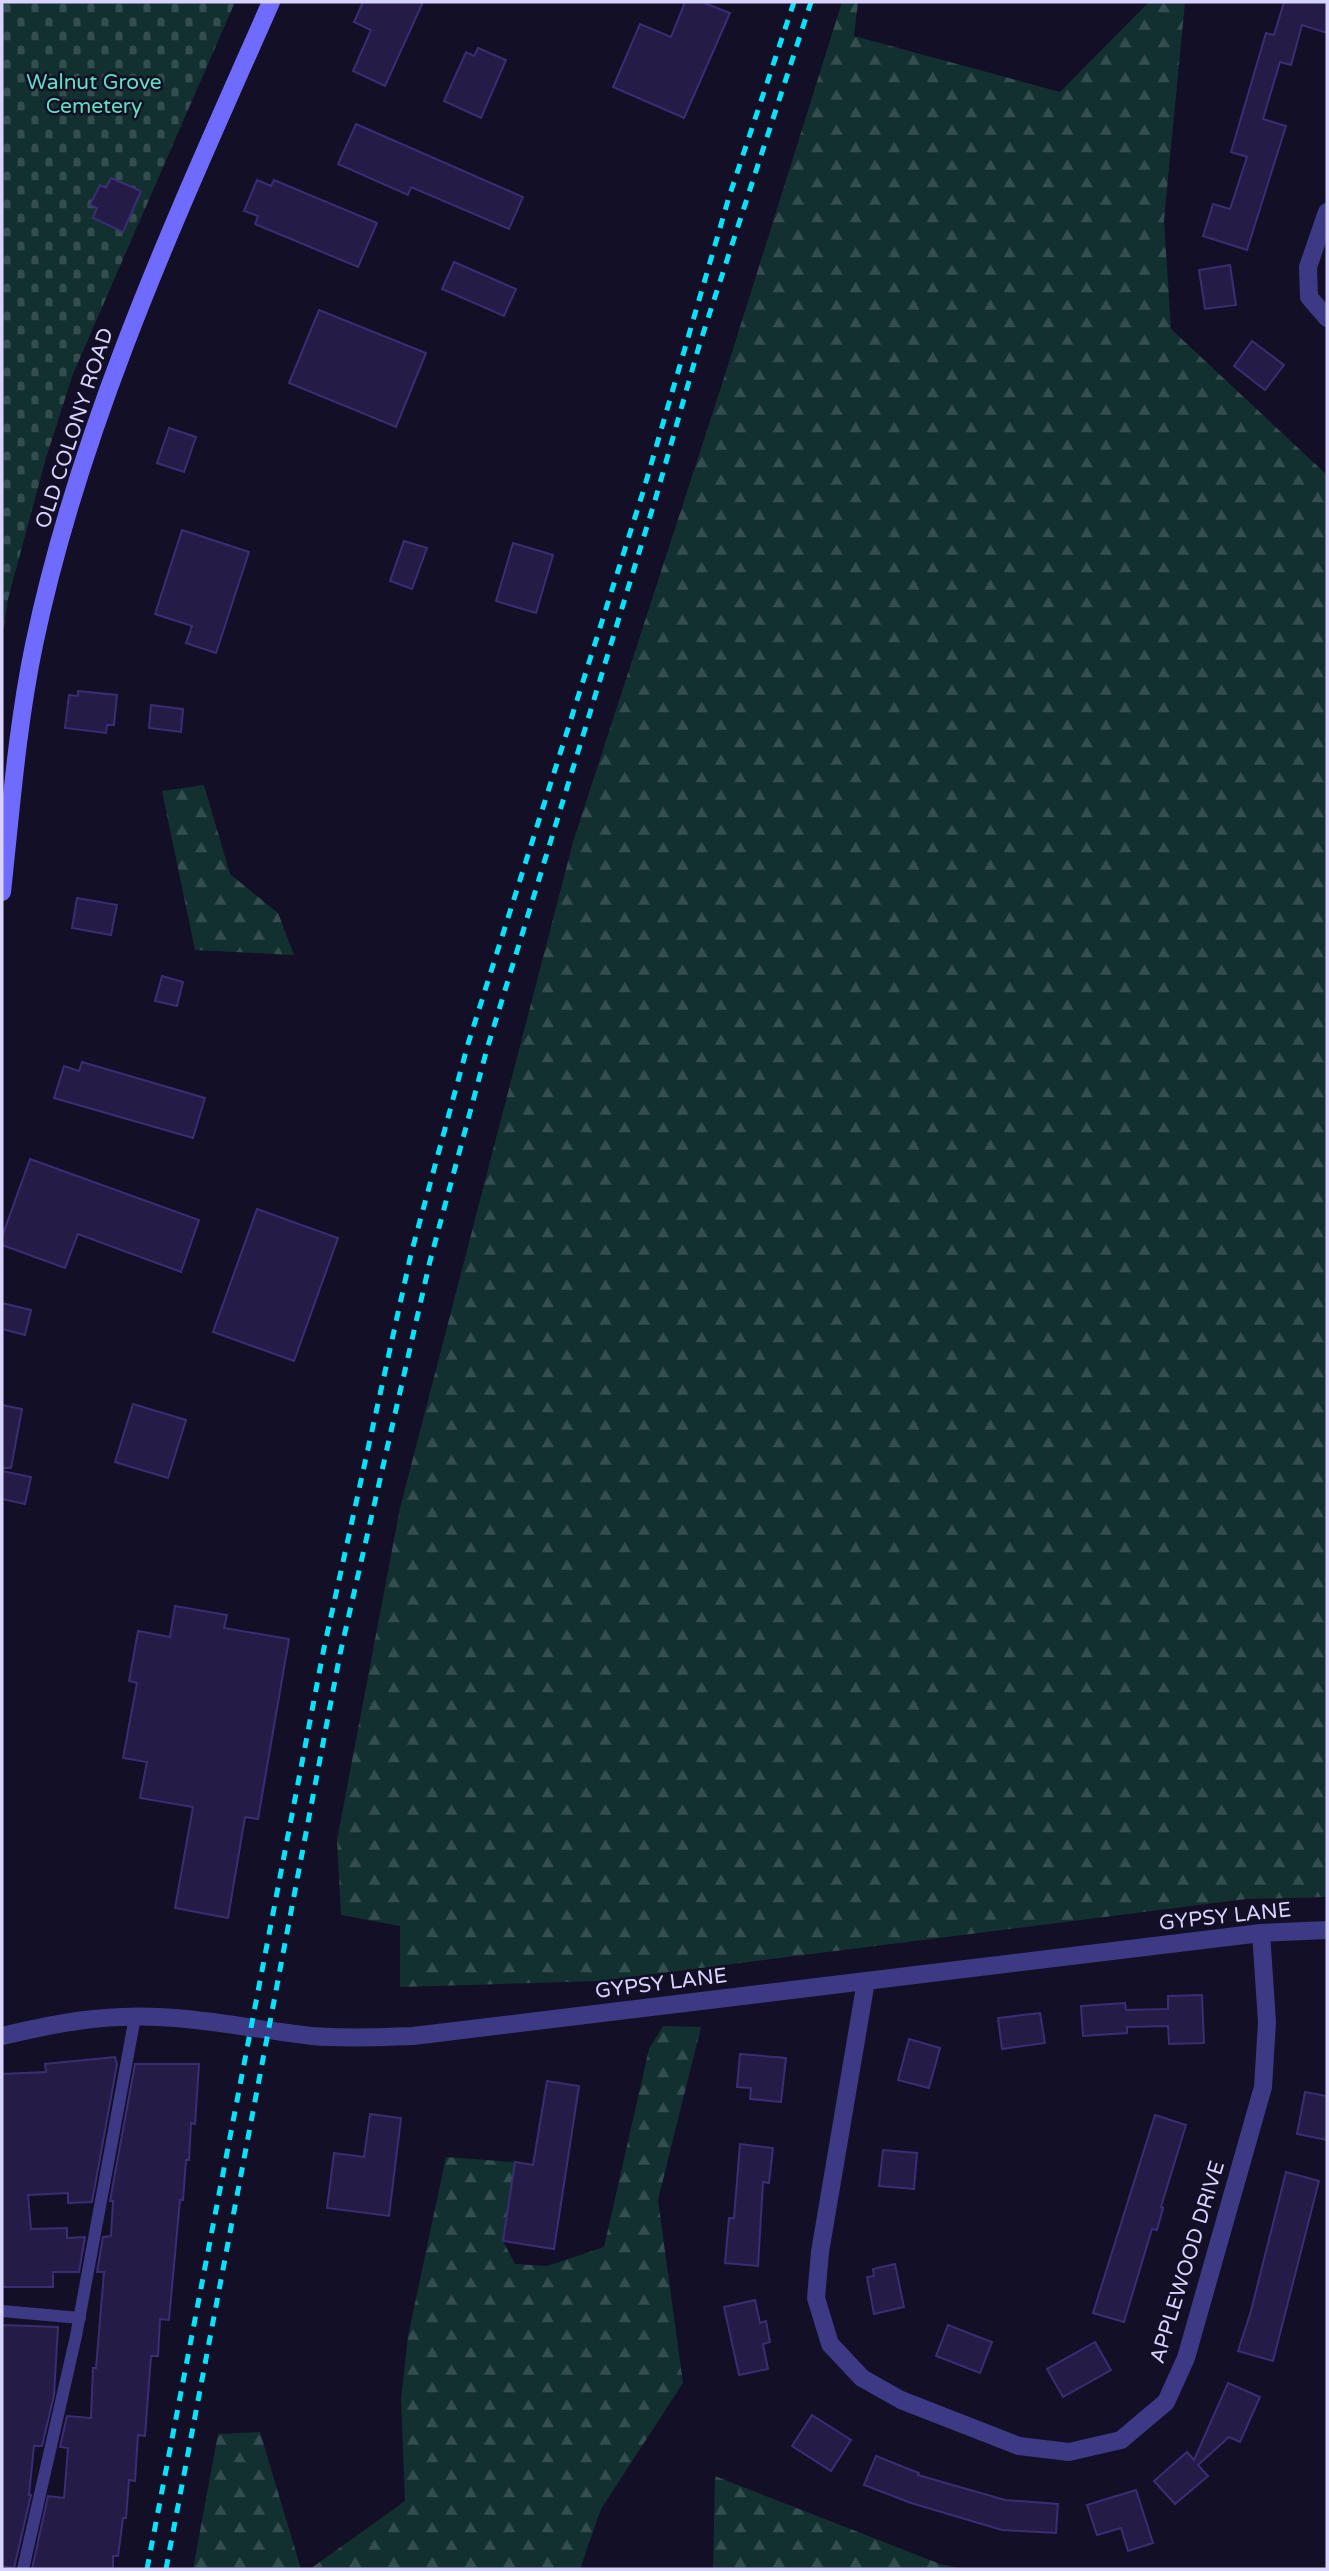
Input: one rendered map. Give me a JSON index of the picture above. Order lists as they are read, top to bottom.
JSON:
{
  "streets": {
    "main road": ["OLD COLONY ROAD"],
    "street": ["GYPSY LANE", "APPLEWOOD DRIVE"]
  },
  "crossings": [
    ["GYPSY LANE", "APPLEWOOD DRIVE"]
  ],
  "parks": ["Walnut Grove Cemetery"]
}
